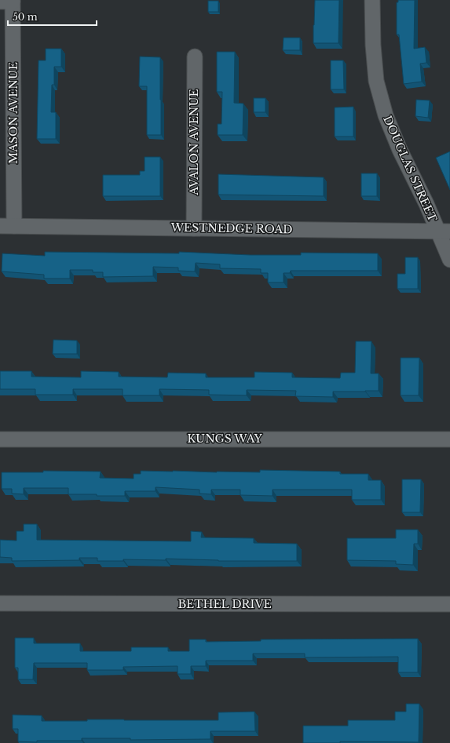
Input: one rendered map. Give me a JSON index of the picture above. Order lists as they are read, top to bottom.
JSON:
{
  "streets": {
    "street": [
      "MASON AVENUE",
      "AVALON AVENUE",
      "DOUGLAS STREET",
      "WESTNEDGE ROAD",
      "KUNGS WAY",
      "BETHEL DRIVE"
    ]
  },
  "crossings": [
    ["MASON AVENUE", "WESTNEDGE ROAD"],
    ["AVALON AVENUE", "WESTNEDGE ROAD"],
    ["DOUGLAS STREET", "WESTNEDGE ROAD"]
  ],
  "scale_bar": "50 m"
}
